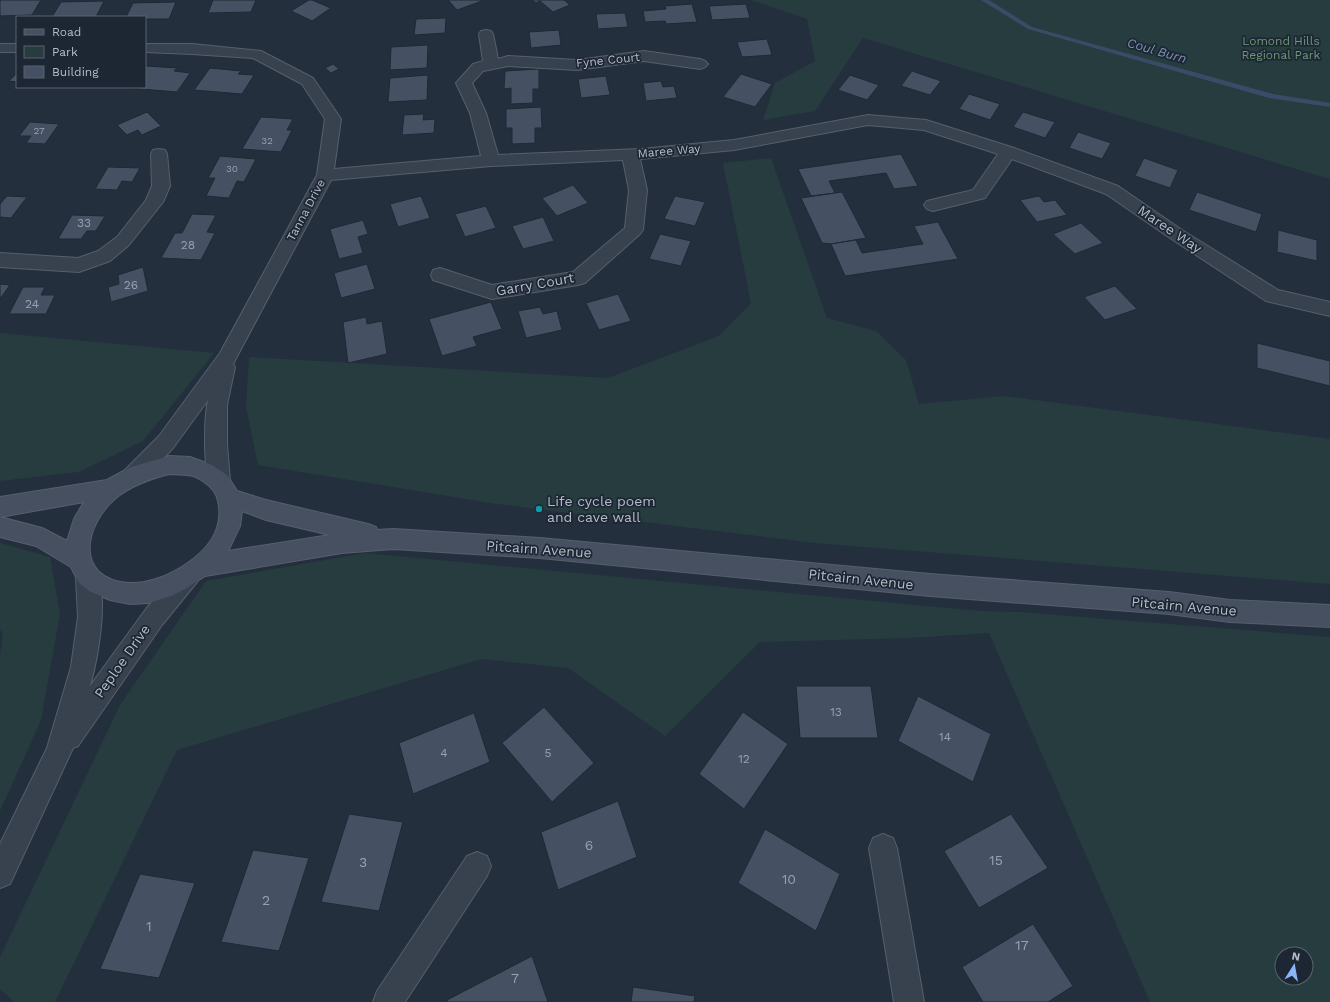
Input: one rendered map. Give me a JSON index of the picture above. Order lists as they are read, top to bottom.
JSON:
{
  "streets": {
    "street": [
      "Fyne Court",
      "Maree Way",
      "Tanna Drive",
      "Garry Court",
      "Pitcairn Avenue",
      "Peploe Drive"
    ]
  },
  "crossings": [
    ["Fyne Court", "Maree Way"],
    ["Maree Way", "Tanna Drive"],
    ["Maree Way", "Garry Court"],
    ["Tanna Drive", "Pitcairn Avenue"],
    ["Tanna Drive", "Peploe Drive"],
    ["Pitcairn Avenue", "Peploe Drive"]
  ],
  "water": ["Coul Burn"],
  "parks": ["Lomond Hills Regional Park"],
  "places": ["Life cycle poem and cave wall"],
  "house_numbers": [
    "27",
    "32",
    "30",
    "33",
    "28",
    "26",
    "24",
    "13",
    "14",
    "4",
    "5",
    "12",
    "6",
    "15",
    "3",
    "10",
    "2",
    "1",
    "17",
    "7"
  ],
  "legend": ["Road", "Park", "Building"],
  "north": "top"
}
